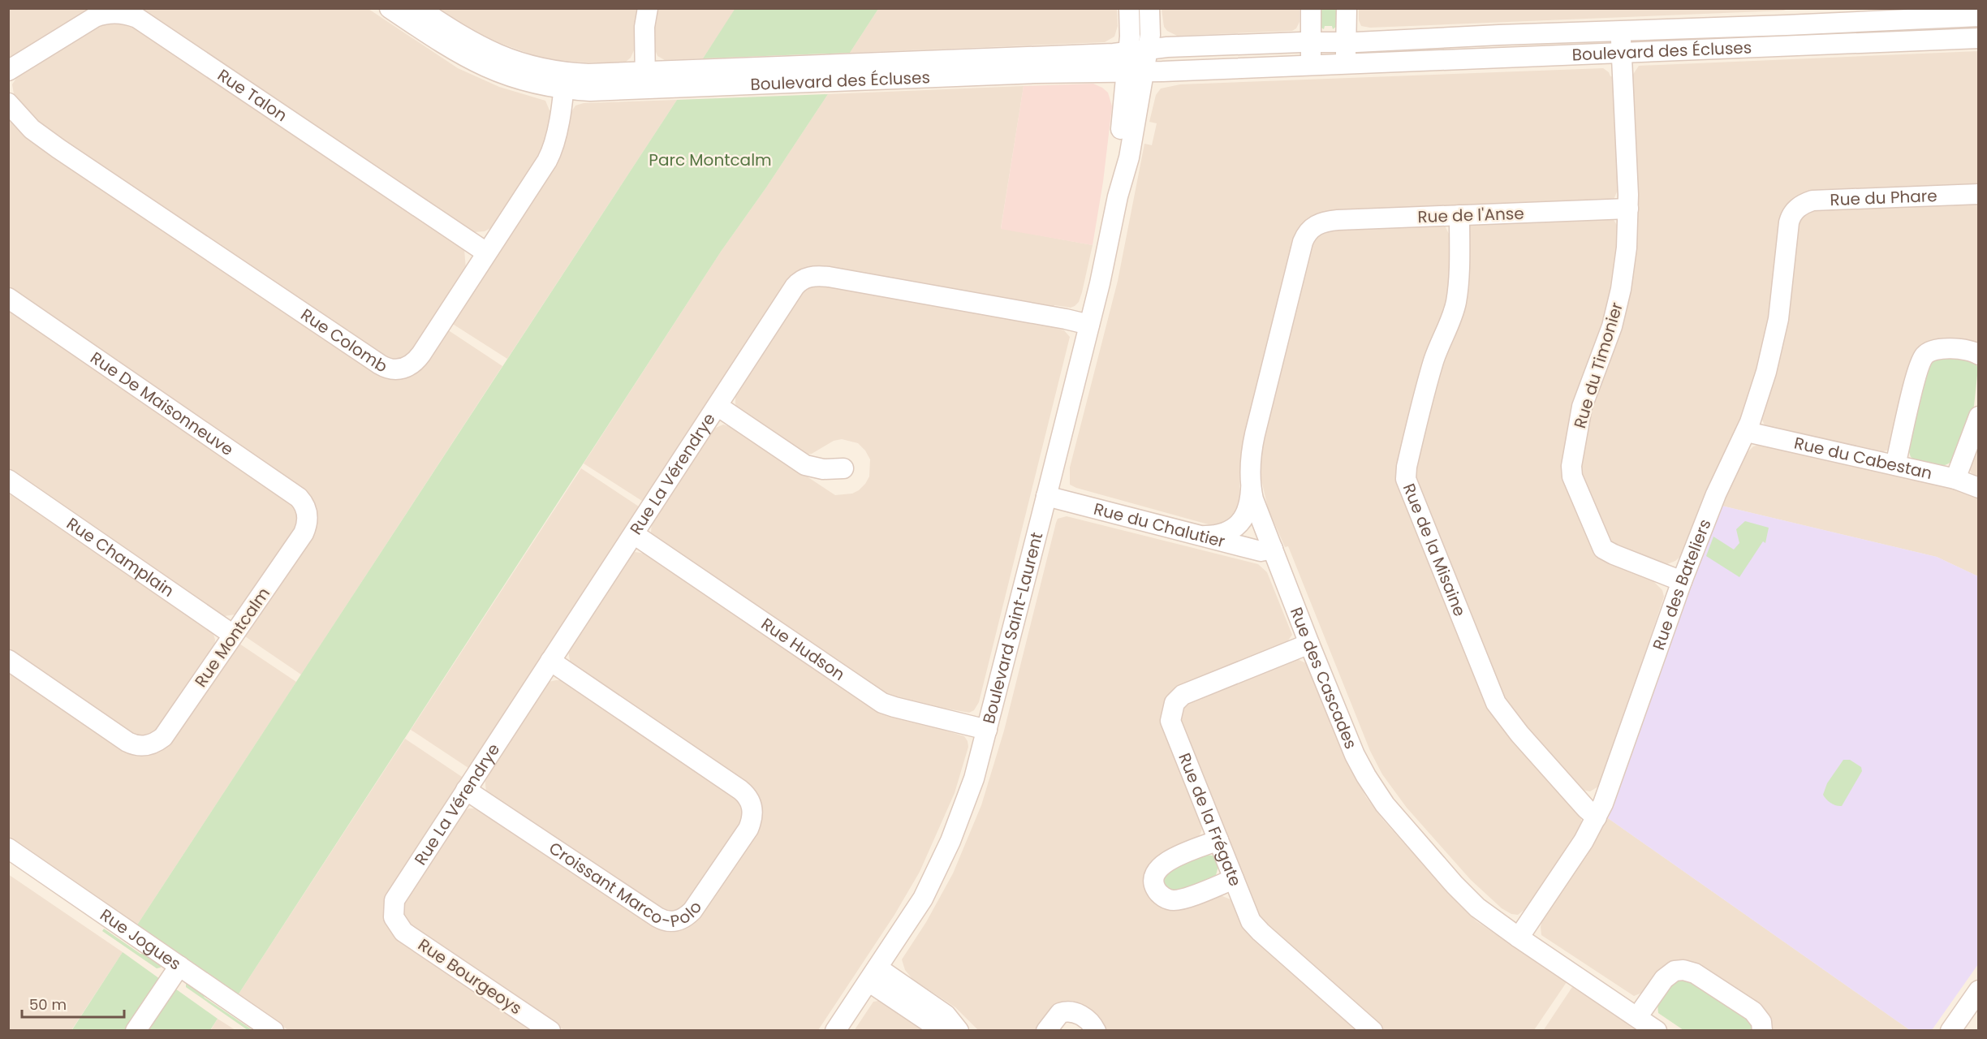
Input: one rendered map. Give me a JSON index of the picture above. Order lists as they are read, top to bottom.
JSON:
{
  "streets": {
    "street": [
      "Boulevard des Écluses",
      "Rue Talon",
      "Rue du Phare",
      "Rue de l'Anse",
      "Rue Colomb",
      "Rue du Timonier",
      "Rue De Maisonneuve",
      "Rue du Cabestan",
      "Rue La Vérendrye",
      "Rue du Chalutier",
      "Rue de la Misaine",
      "Rue Champlain",
      "Rue des Bateliers",
      "Boulevard Saint-Laurent",
      "Rue Montcalm",
      "Rue Hudson",
      "Rue des Cascades",
      "Rue de la Frégate",
      "Croissant Marco-Polo",
      "Rue Jogues",
      "Rue Bourgeoys"
    ]
  },
  "crossings": [
    ["Boulevard des Écluses", "Rue Colomb"],
    ["Boulevard des Écluses", "Rue du Timonier"],
    ["Boulevard des Écluses", "Boulevard Saint-Laurent"],
    ["Rue Talon", "Rue Colomb"],
    ["Rue du Phare", "Rue des Bateliers"],
    ["Rue de l'Anse", "Rue du Timonier"],
    ["Rue de l'Anse", "Rue de la Misaine"],
    ["Rue de l'Anse", "Rue des Cascades"],
    ["Rue du Timonier", "Rue des Bateliers"],
    ["Rue De Maisonneuve", "Rue Montcalm"],
    ["Rue du Cabestan", "Rue des Bateliers"],
    ["Rue La Vérendrye", "Boulevard Saint-Laurent"],
    ["Rue La Vérendrye", "Rue Hudson"],
    ["Rue La Vérendrye", "Croissant Marco-Polo"],
    ["Rue La Vérendrye", "Rue Bourgeoys"],
    ["Rue du Chalutier", "Boulevard Saint-Laurent"],
    ["Rue du Chalutier", "Rue des Cascades"],
    ["Rue de la Misaine", "Rue des Bateliers"],
    ["Rue Champlain", "Rue Montcalm"],
    ["Rue des Bateliers", "Rue des Cascades"],
    ["Boulevard Saint-Laurent", "Rue Hudson"],
    ["Rue des Cascades", "Rue de la Frégate"]
  ],
  "parks": ["Parc Montcalm"],
  "scale_bar": "50 m"
}
